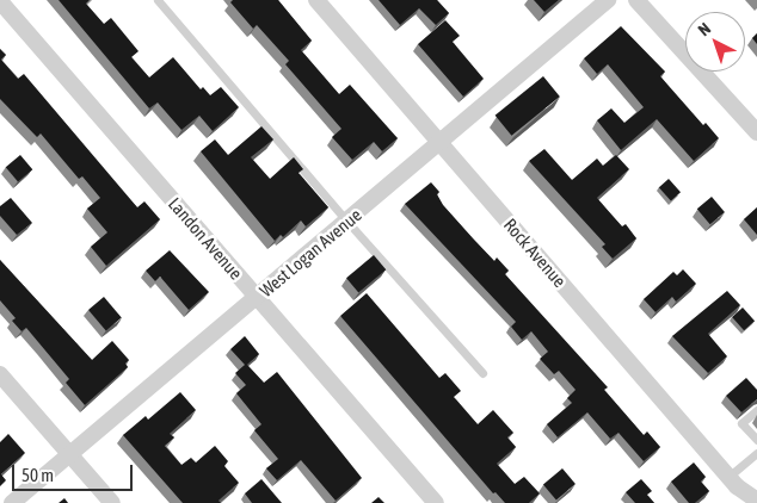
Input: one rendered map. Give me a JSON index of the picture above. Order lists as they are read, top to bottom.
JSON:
{
  "streets": {
    "street": ["Landon Avenue", "West Logan Avenue", "Rock Avenue"]
  },
  "crossings": [
    ["Landon Avenue", "West Logan Avenue"],
    ["West Logan Avenue", "Rock Avenue"]
  ],
  "scale_bar": "50 m",
  "north": "top left"
}
